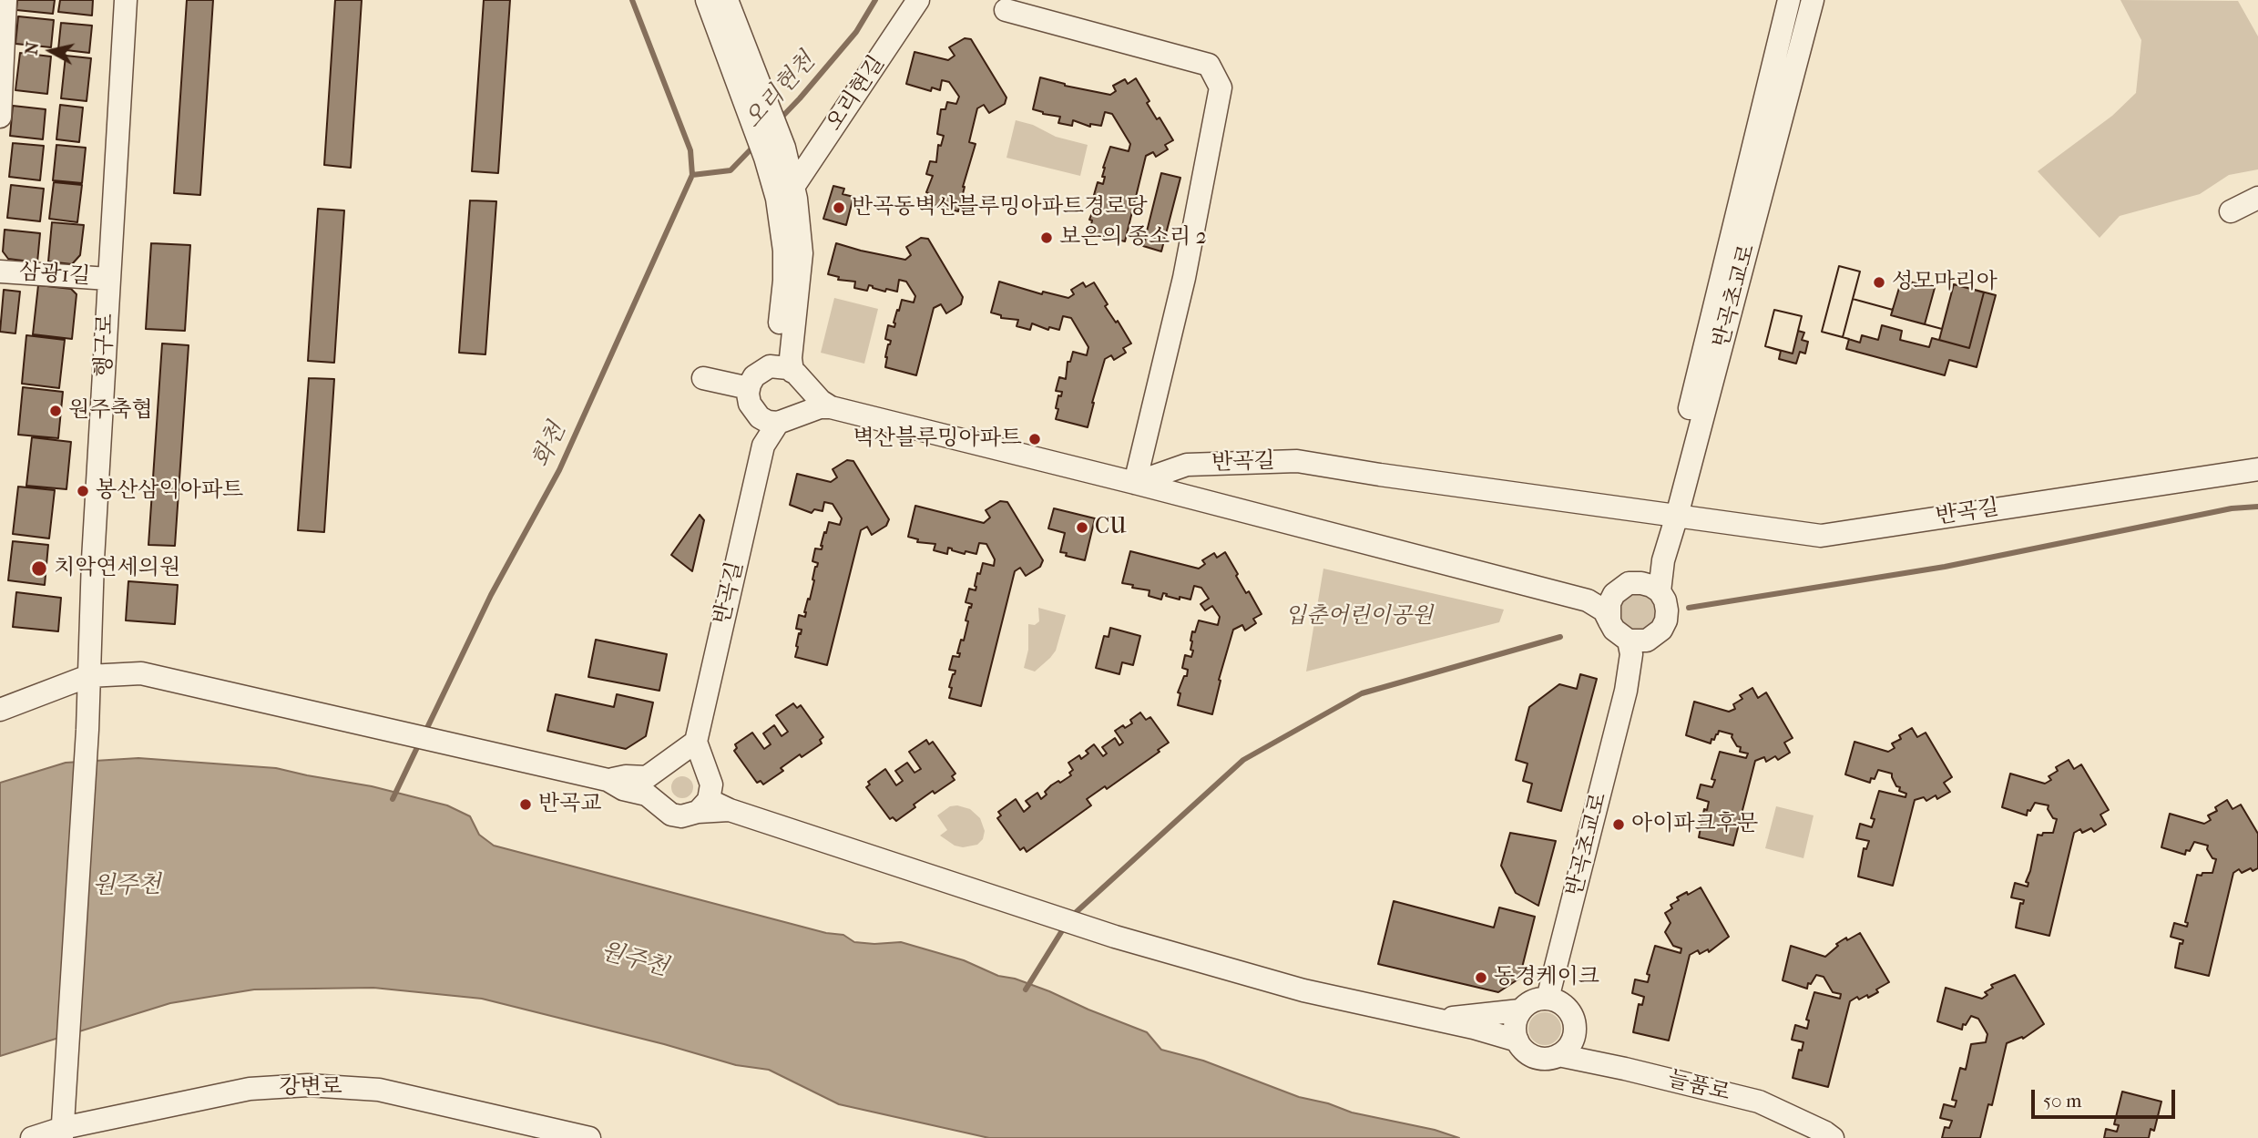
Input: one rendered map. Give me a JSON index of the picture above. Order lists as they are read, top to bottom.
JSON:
{
  "streets": {
    "street": [
      "오리현길",
      "삼광1길",
      "반곡초교로",
      "행구로",
      "반곡길",
      "늘품로",
      "강변로"
    ]
  },
  "crossings": [
    ["삼광1길", "행구로"],
    ["반곡초교로", "반곡길"],
    ["반곡초교로", "늘품로"],
    ["행구로", "강변로"]
  ],
  "water": ["오리현천", "화천", "원주천"],
  "parks": ["입춘어린이공원"],
  "places": [
    "반곡동벽산블루밍아파트경로당",
    "보은의 종소리 2",
    "성모마리아",
    "원주축협",
    "벽산블루밍아파트",
    "봉산삼익아파트",
    "CU",
    "치악연세의원",
    "반곡교",
    "아이파크후문",
    "동경케이크"
  ],
  "scale_bar": "50 m",
  "north": "left"
}
